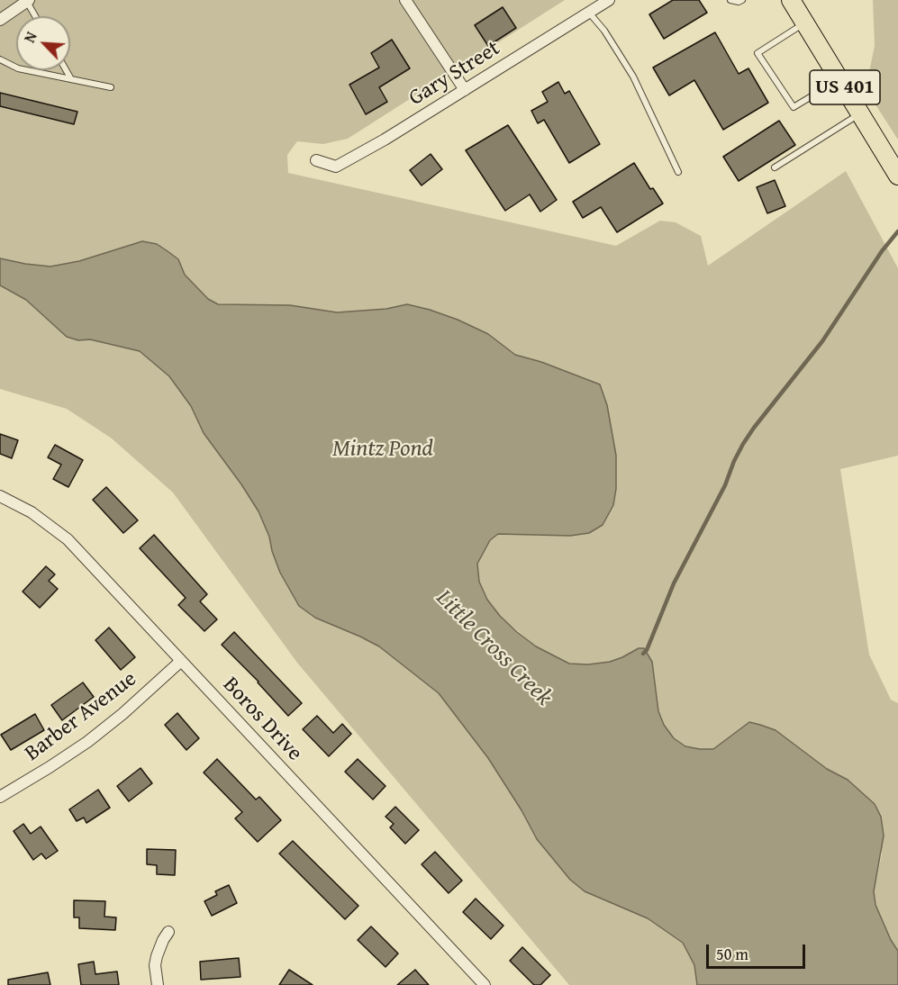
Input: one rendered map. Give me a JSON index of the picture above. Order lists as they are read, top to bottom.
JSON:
{
  "streets": {
    "main road": ["US 401"],
    "street": ["Gary Street", "Barber Avenue", "Boros Drive"]
  },
  "crossings": [
    ["Barber Avenue", "Boros Drive"]
  ],
  "water": ["Mintz Pond", "Little Cross Creek"],
  "scale_bar": "50 m",
  "north": "top left"
}
